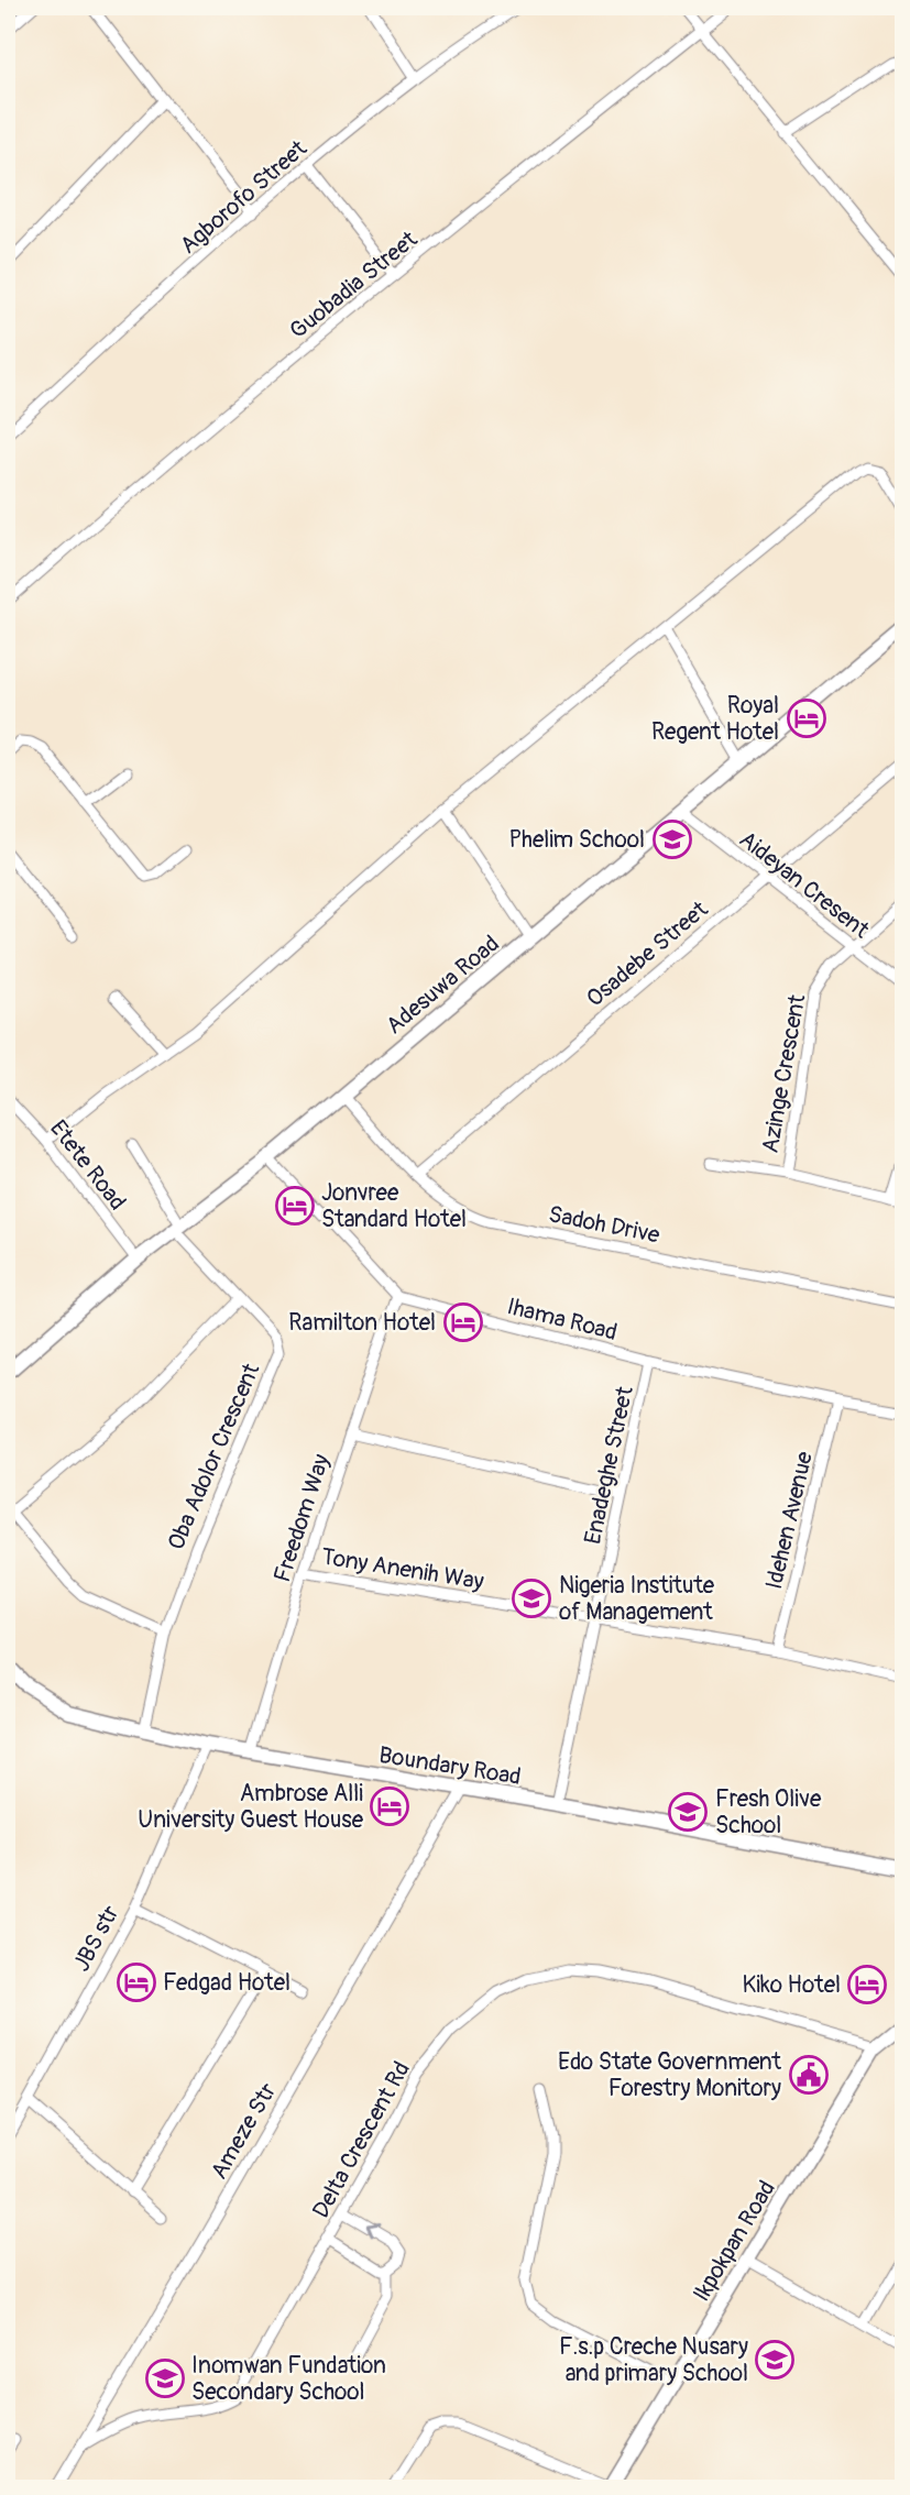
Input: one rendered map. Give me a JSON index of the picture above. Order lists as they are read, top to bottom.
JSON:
{
  "streets": {
    "street": [
      "Agborofo Street",
      "Guobadia Street",
      "Aideyan Cresent",
      "Osadebe Street",
      "Adesuwa Road",
      "Azinge Crescent",
      "Etete Road",
      "Sadoh Drive",
      "Ihama Road",
      "Oba Adolor Crescent",
      "Enadeghe Street",
      "Freedom Way",
      "Idehen Avenue",
      "Tony Anenih Way",
      "Boundary Road",
      "JBS str",
      "Ameze Str",
      "Delta Crescent Rd",
      "Ikpokpan Road"
    ]
  },
  "crossings": [
    ["Aideyan Cresent", "Osadebe Street"],
    ["Aideyan Cresent", "Adesuwa Road"],
    ["Aideyan Cresent", "Azinge Crescent"],
    ["Osadebe Street", "Sadoh Drive"],
    ["Adesuwa Road", "Etete Road"],
    ["Adesuwa Road", "Sadoh Drive"],
    ["Adesuwa Road", "Oba Adolor Crescent"],
    ["Ihama Road", "Enadeghe Street"],
    ["Ihama Road", "Freedom Way"],
    ["Ihama Road", "Idehen Avenue"],
    ["Oba Adolor Crescent", "Boundary Road"],
    ["Enadeghe Street", "Tony Anenih Way"],
    ["Enadeghe Street", "Boundary Road"],
    ["Freedom Way", "Tony Anenih Way"],
    ["Freedom Way", "Boundary Road"],
    ["Idehen Avenue", "Tony Anenih Way"],
    ["Boundary Road", "JBS str"],
    ["Boundary Road", "Ameze Str"],
    ["Ameze Str", "Delta Crescent Rd"],
    ["Delta Crescent Rd", "Ikpokpan Road"]
  ],
  "places": {
    "hotel": [
      "Royal Regent Hotel",
      "Jonvree Standard Hotel",
      "Ramilton Hotel",
      "Ambrose Alli University Guest House",
      "Fedgad Hotel",
      "Kiko Hotel"
    ],
    "school or university": [
      "Phelim School",
      "Nigeria Institute of Management",
      "Fresh Olive School",
      "F.s.p Creche Nusary and primary School",
      "Inomwan Fundation Secondary School"
    ],
    "public building": ["Edo State Government Forestry Monitory"]
  }
}
